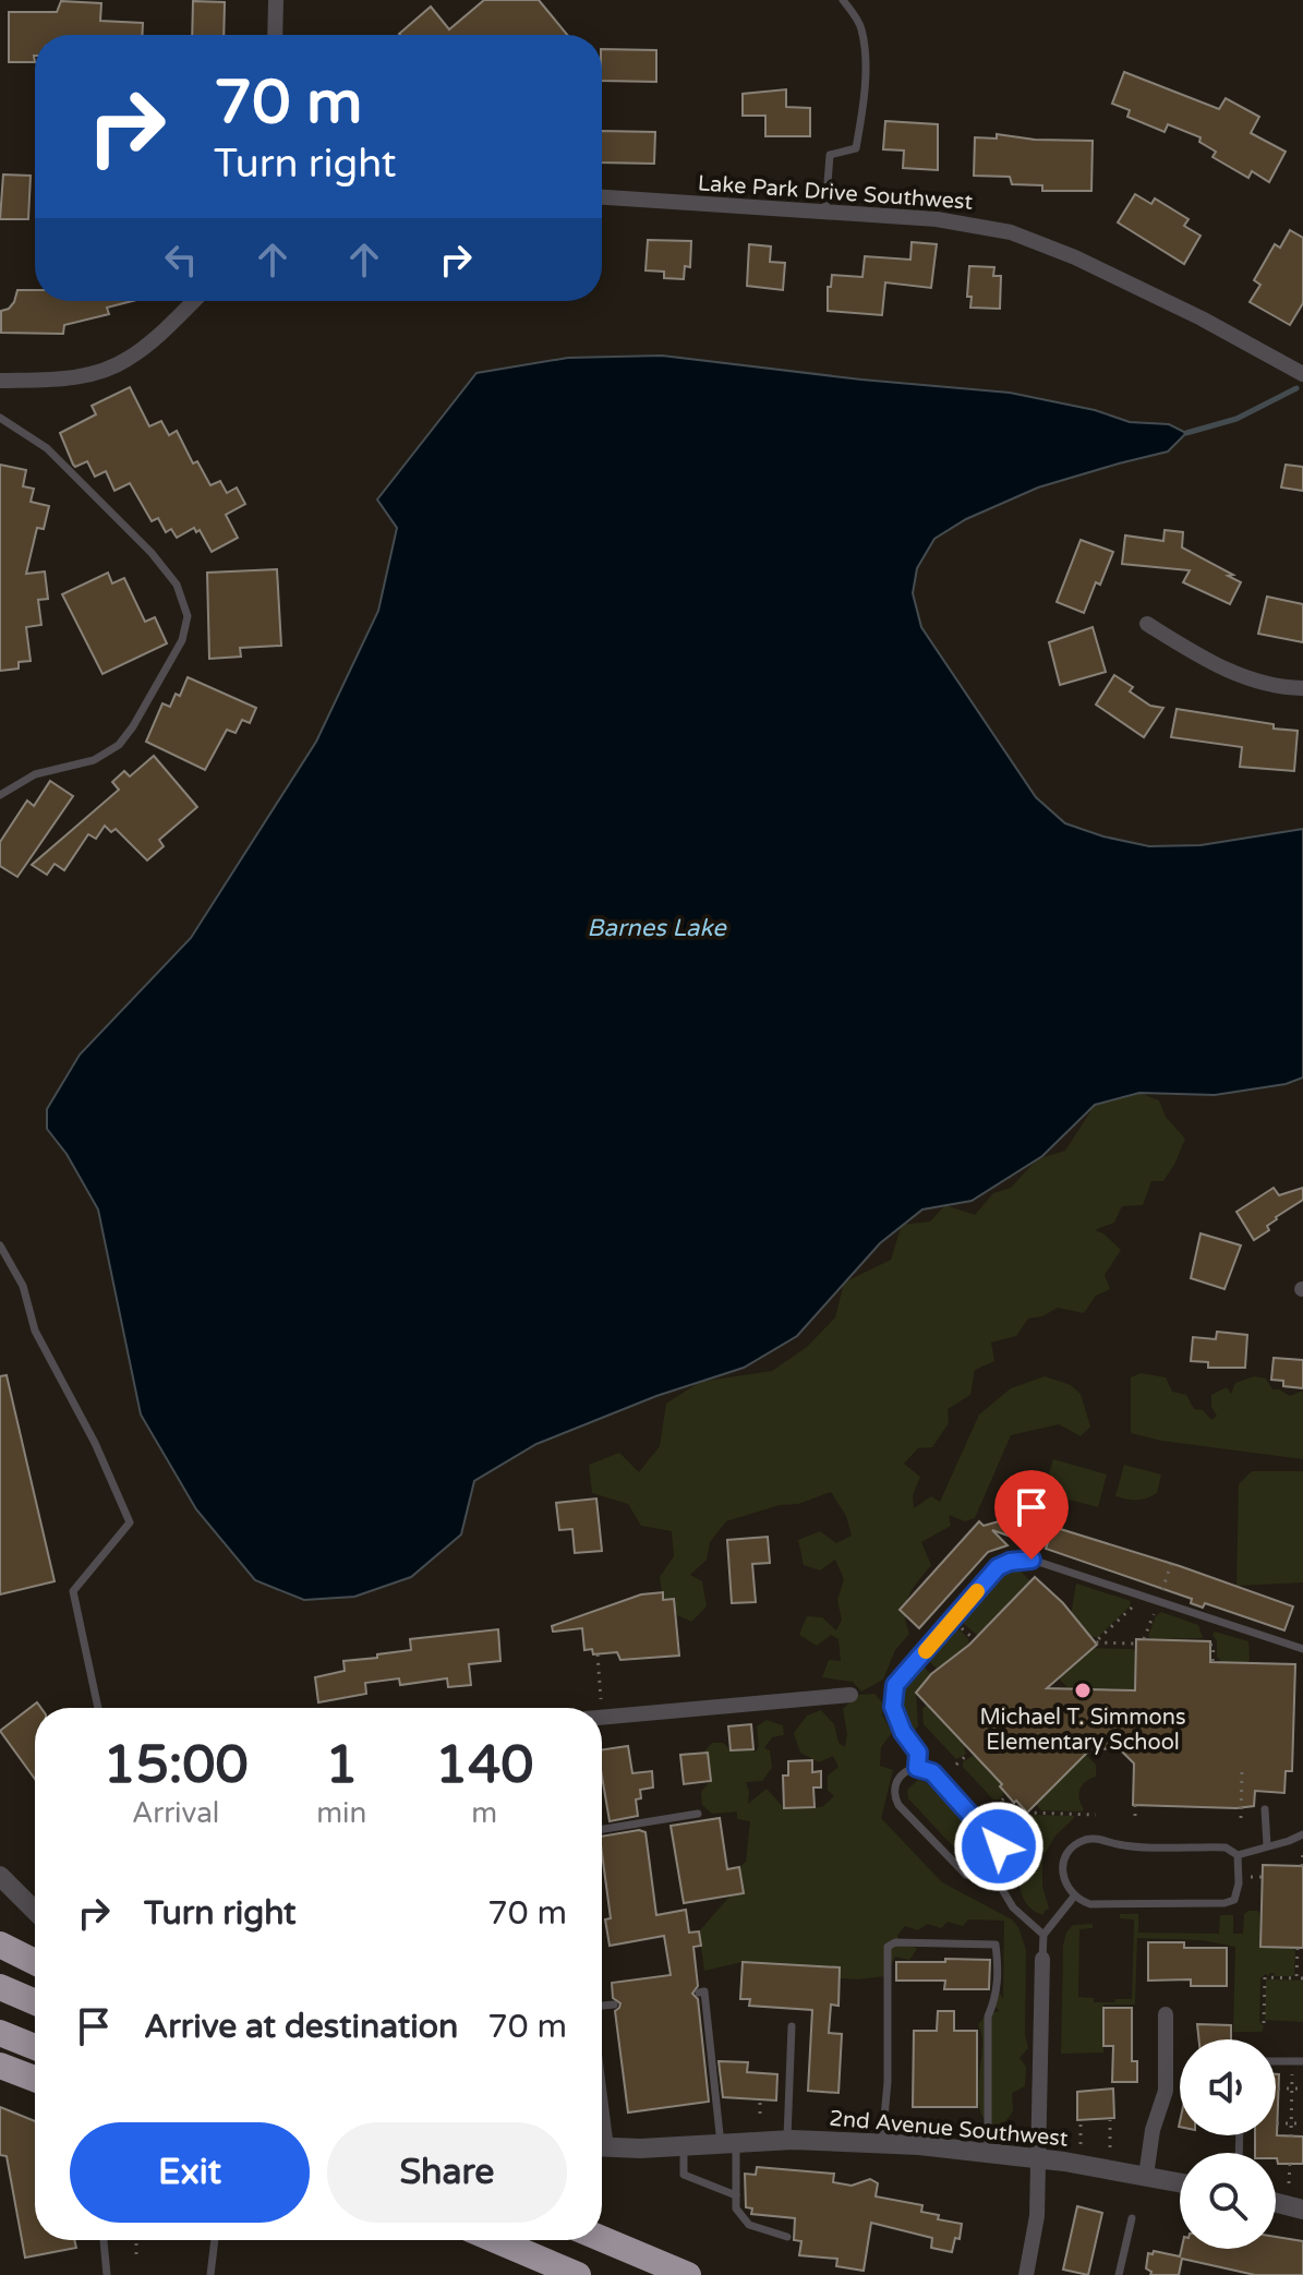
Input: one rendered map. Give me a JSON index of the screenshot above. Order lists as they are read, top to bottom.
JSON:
{
  "streets": {
    "street": ["Lake Park Drive Southwest", "2nd Avenue Southwest"]
  },
  "water": ["Barnes Lake"],
  "places": ["Michael T. Simmons Elementary School"],
  "page": {
    "turn": ["70 m", "Turn right"],
    "eta": [
      "15:00",
      "Arrival",
      "1",
      "min",
      "140",
      "m"
    ],
    "list": [
      {
        "name": "Turn right",
        "value": "70 m"
      },
      {
        "name": "Arrive at destination",
        "value": "70 m"
      }
    ],
    "buttons": ["Exit", "Share"]
  }
}
